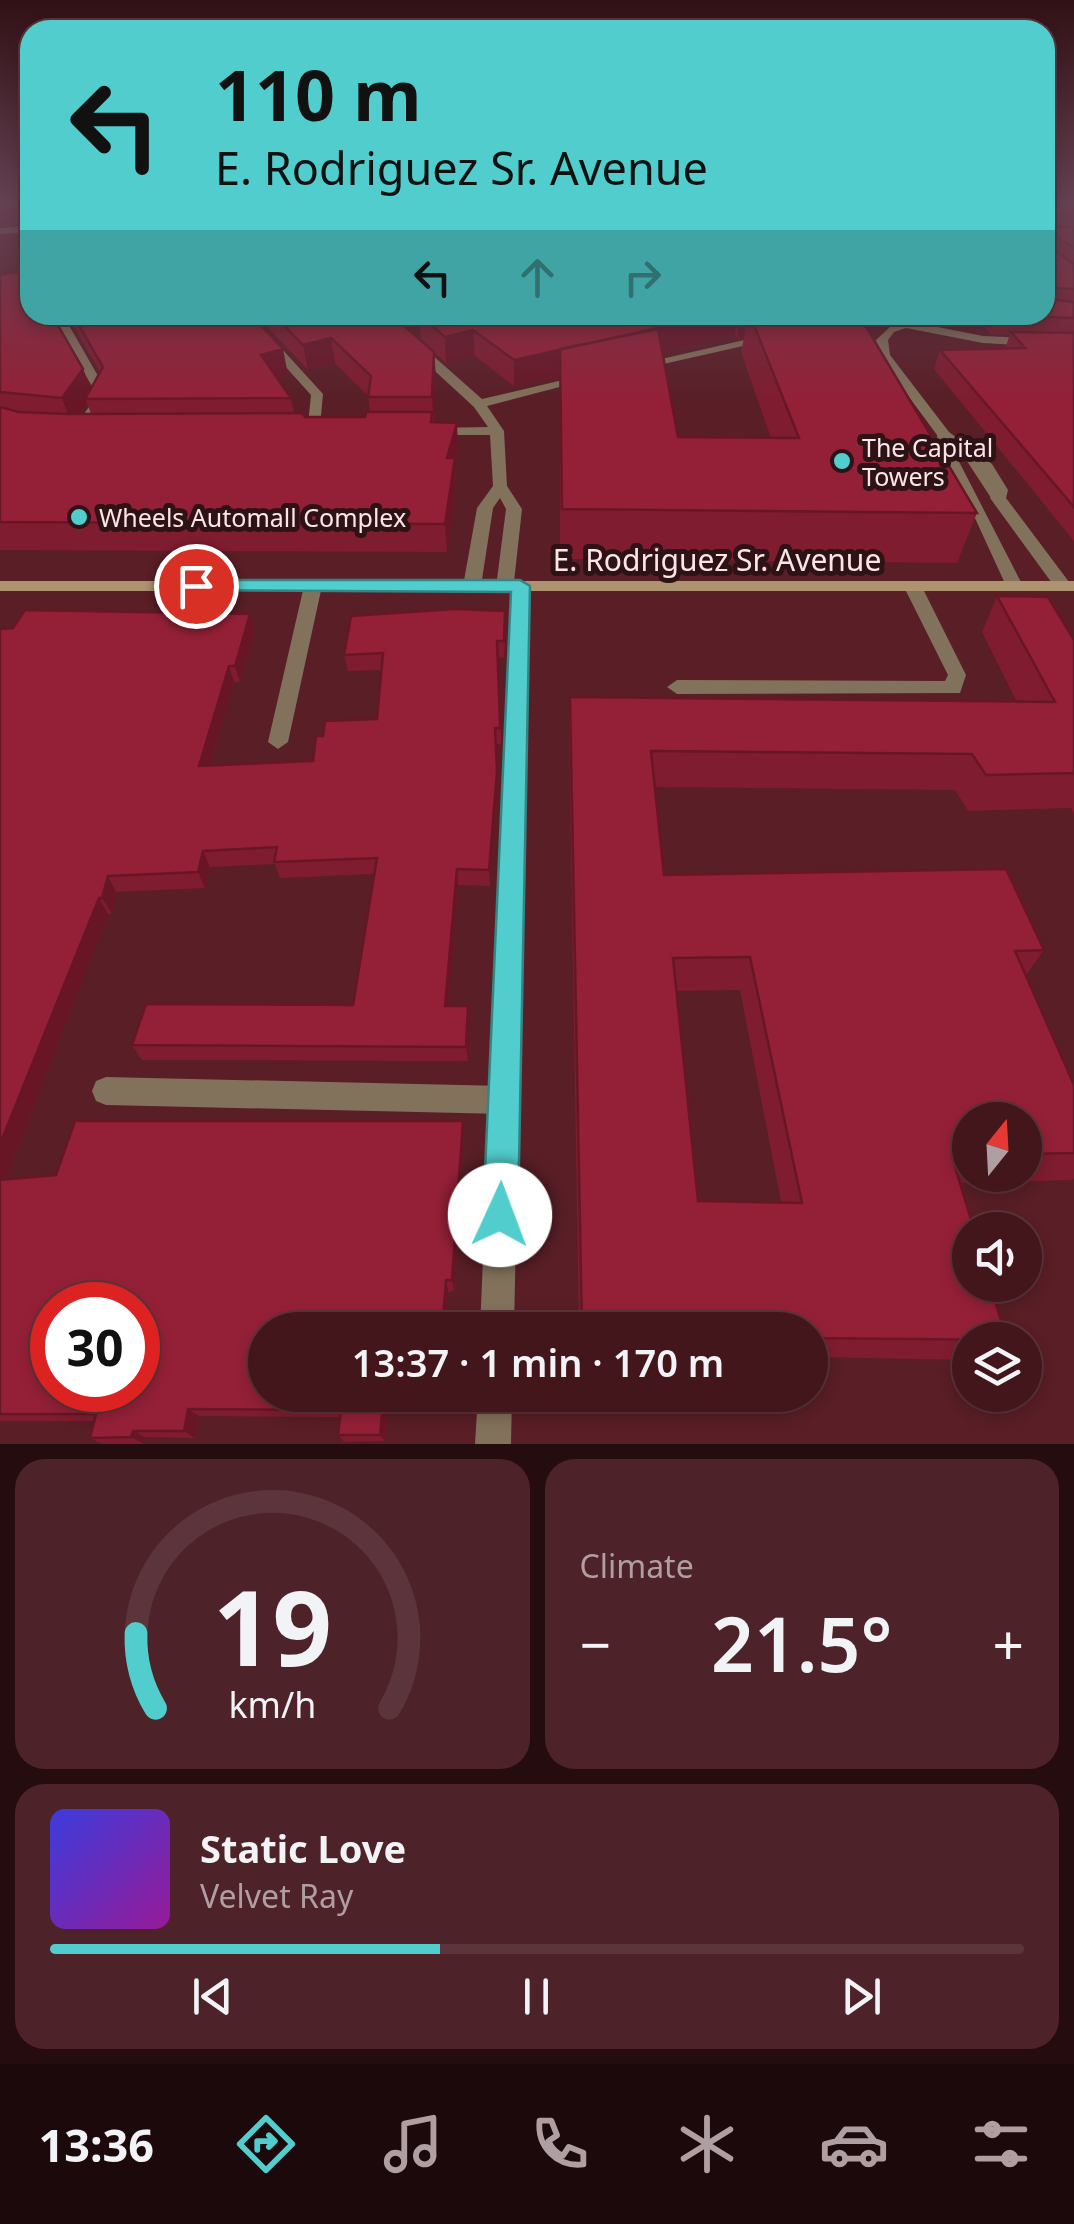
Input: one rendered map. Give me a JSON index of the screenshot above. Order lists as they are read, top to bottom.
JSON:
{
  "streets": {
    "main road": ["E. Rodriguez Sr. Avenue"]
  },
  "places": ["The Capital Towers", "Wheels Automall Complex"],
  "north": "top",
  "page": {
    "turn": ["110 m", "E. Rodriguez Sr. Avenue"],
    "limit": "30",
    "trip": "13:37 · 1 min · 170 m",
    "tile": "Climate",
    "heat": ["−", "21.5°", "+"],
    "song": ["Static Love", "Velvet Ray"],
    "tabs": "13:36",
    "gauge": ["19", "km/h"]
  }
}
